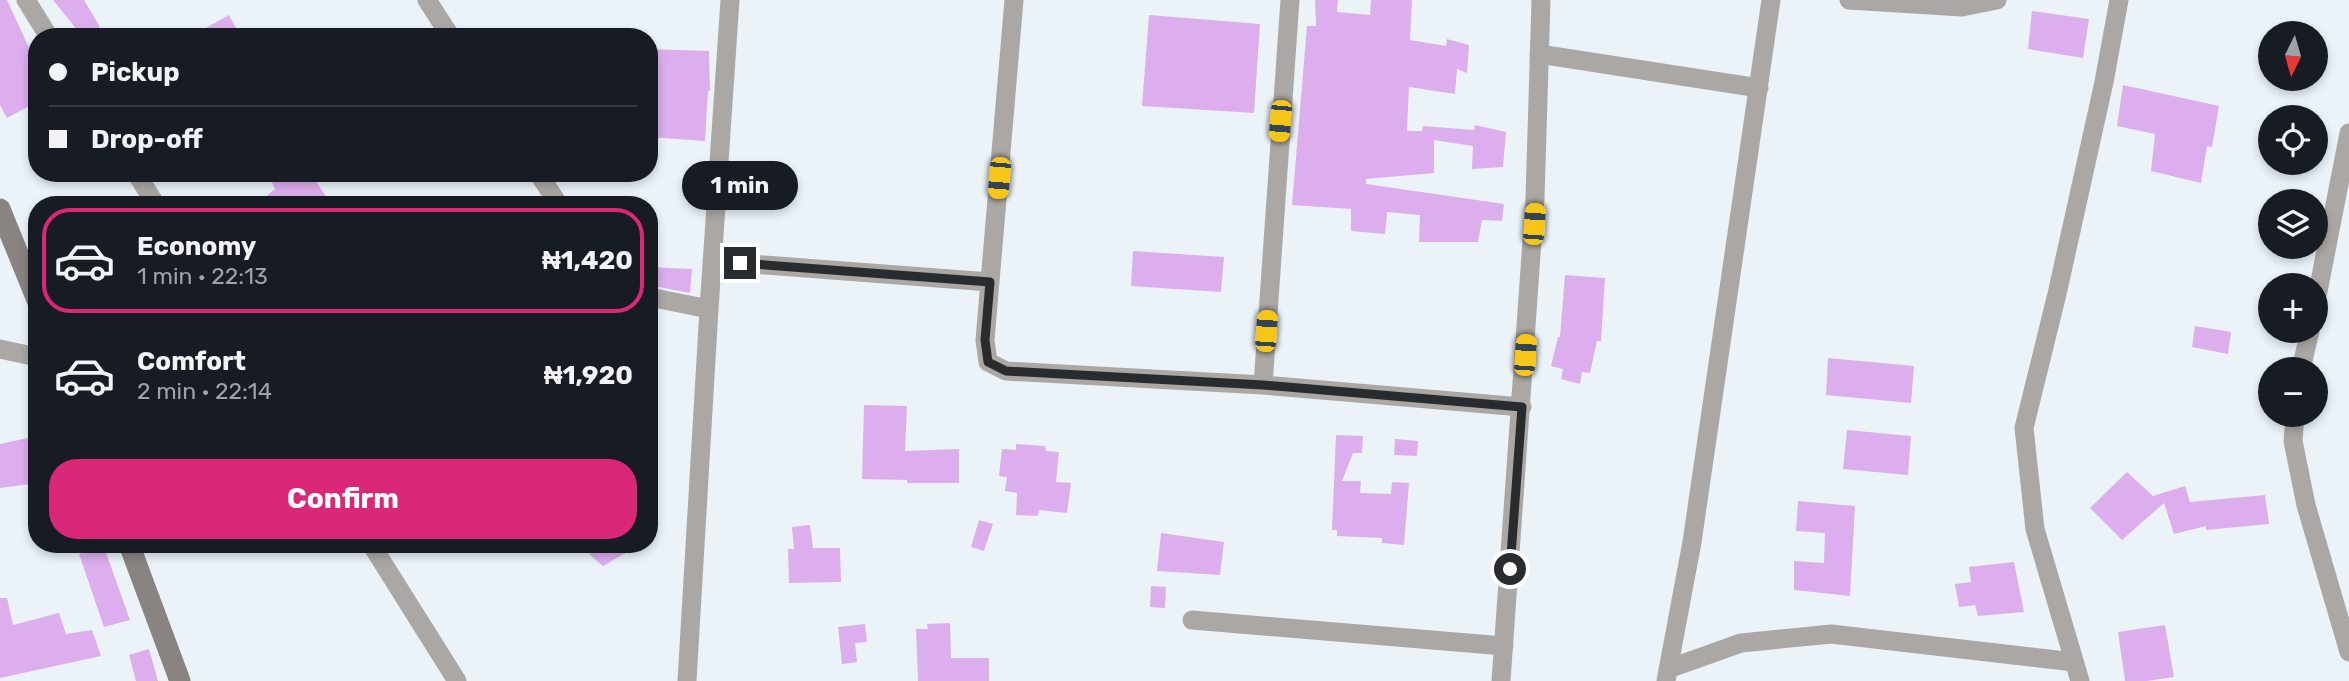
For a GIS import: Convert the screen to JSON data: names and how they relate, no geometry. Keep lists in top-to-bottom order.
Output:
{
  "north": "bottom",
  "page": {
    "map_buttons": ["+", "−"],
    "banner": ["Pickup", "Drop-off"],
    "bubble": "1 min",
    "list": [
      {
        "name": "Economy",
        "note": "1 min · 22:13",
        "value": "₦1,420"
      },
      {
        "name": "Comfort",
        "note": "2 min · 22:14",
        "value": "₦1,920"
      }
    ],
    "buttons": "Confirm"
  }
}
